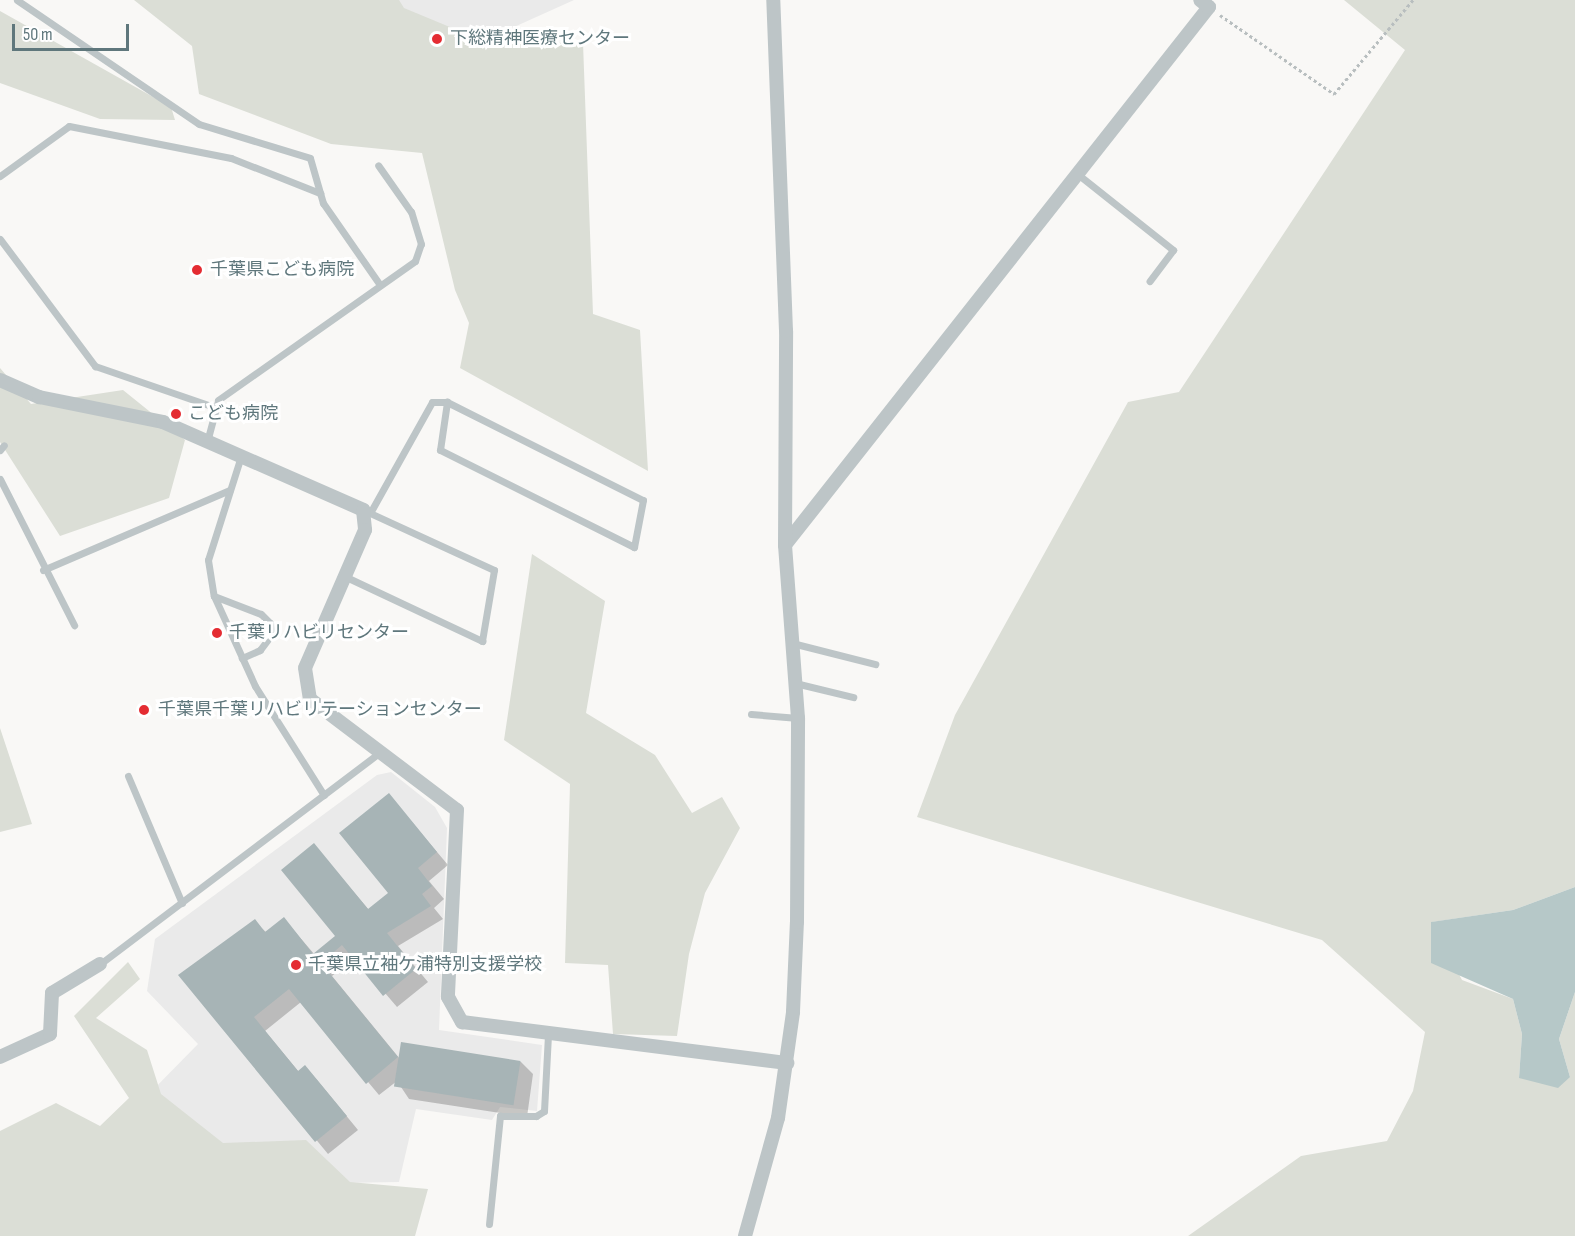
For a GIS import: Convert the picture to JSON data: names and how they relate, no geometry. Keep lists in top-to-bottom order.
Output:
{
  "places": [
    "下総精神医療センター",
    "千葉県こども病院",
    "こども病院",
    "千葉リハビリセンター",
    "千葉県千葉リハビリテーションセンター",
    "千葉県立袖ケ浦特別支援学校"
  ],
  "scale_bar": "50 m"
}
